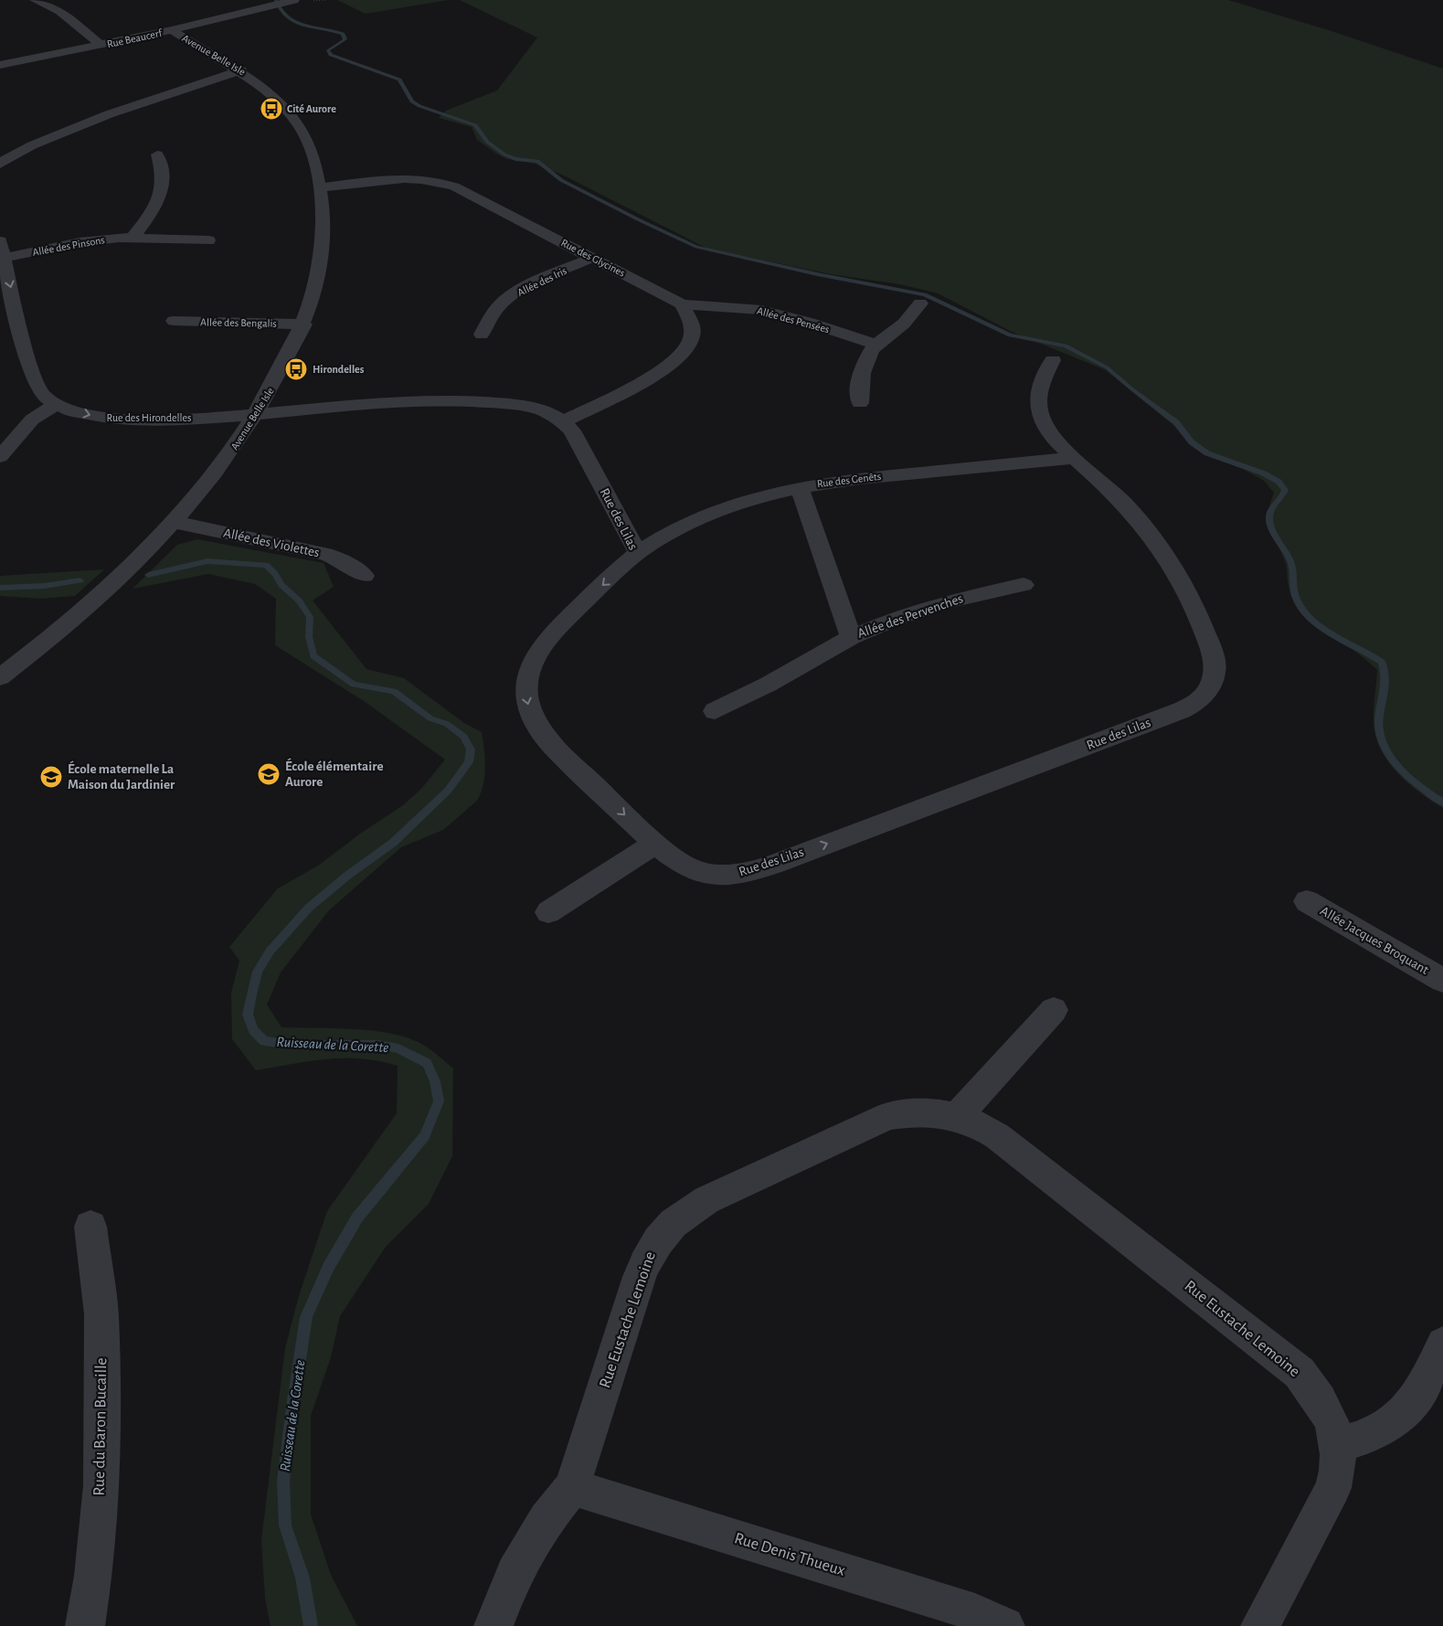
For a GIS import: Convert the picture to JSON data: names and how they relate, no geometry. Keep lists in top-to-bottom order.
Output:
{
  "streets": {
    "street": [
      "Rue Beaucerf",
      "Avenue Belle Isle",
      "Allée des Pinsons",
      "Rue des Glycines",
      "Allée des Iris",
      "Allée des Pensées",
      "Allée des Bengalis",
      "Rue des Hirondelles",
      "Rue des Genêts",
      "Rue des Lilas",
      "Allée des Violettes",
      "Allée des Pervenches",
      "Allée Jacques Broquant",
      "Rue Eustache Lemoine",
      "Rue du Baron Bucaille",
      "Rue Denis Thueux"
    ]
  },
  "crossings": [
    ["Rue Beaucerf", "Avenue Belle Isle"],
    ["Avenue Belle Isle", "Rue des Glycines"],
    ["Avenue Belle Isle", "Allée des Bengalis"],
    ["Avenue Belle Isle", "Rue des Hirondelles"],
    ["Avenue Belle Isle", "Allée des Violettes"],
    ["Rue des Glycines", "Allée des Iris"],
    ["Rue des Glycines", "Allée des Pensées"],
    ["Rue des Genêts", "Rue des Lilas"],
    ["Rue des Genêts", "Allée des Pervenches"],
    ["Rue Eustache Lemoine", "Rue Denis Thueux"]
  ],
  "one_way": ["Rue des Hirondelles"],
  "water": ["Ruisseau de la Corette"],
  "places": {
    "bus stop": ["Cité Aurore", "Hirondelles"],
    "school or university": ["École élémentaire Aurore", "École maternelle La Maison du Jardinier"]
  }
}
